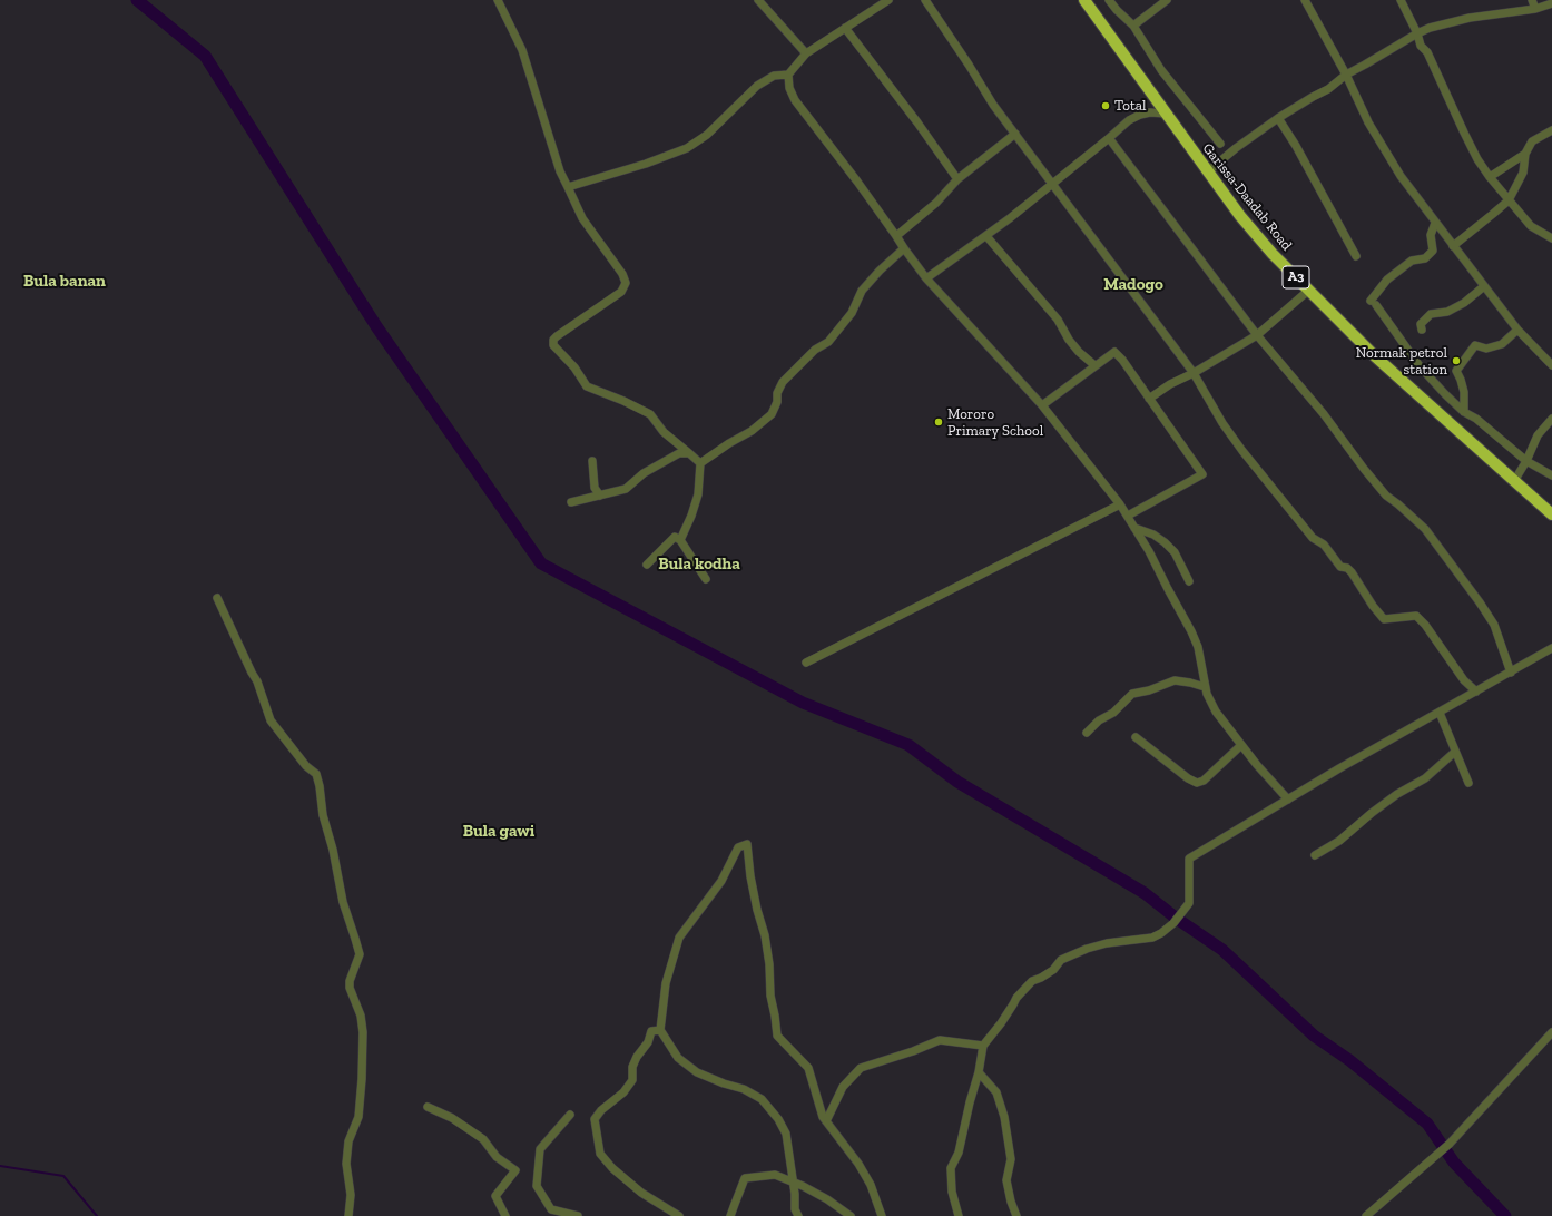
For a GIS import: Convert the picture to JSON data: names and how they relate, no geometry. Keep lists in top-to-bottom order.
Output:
{
  "streets": {
    "highway": ["Garissa-Daadab Road", "A3"]
  },
  "districts": [
    "Bula banan",
    "Madogo",
    "Bula kodha",
    "Bula gawi"
  ],
  "places": ["Total", "Normak petrol station", "Mororo Primary School"]
}
